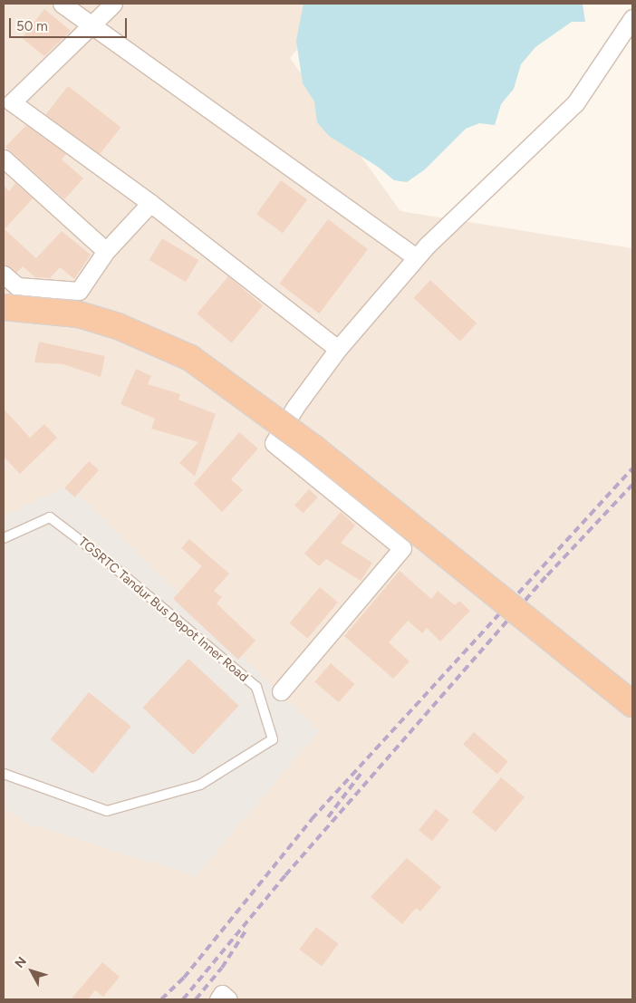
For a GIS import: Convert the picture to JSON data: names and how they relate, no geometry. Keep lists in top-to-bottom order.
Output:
{
  "streets": {
    "lane": ["TGSRTC Tandur Bus Depot Inner Road"]
  },
  "scale_bar": "50 m",
  "north": "top left"
}
